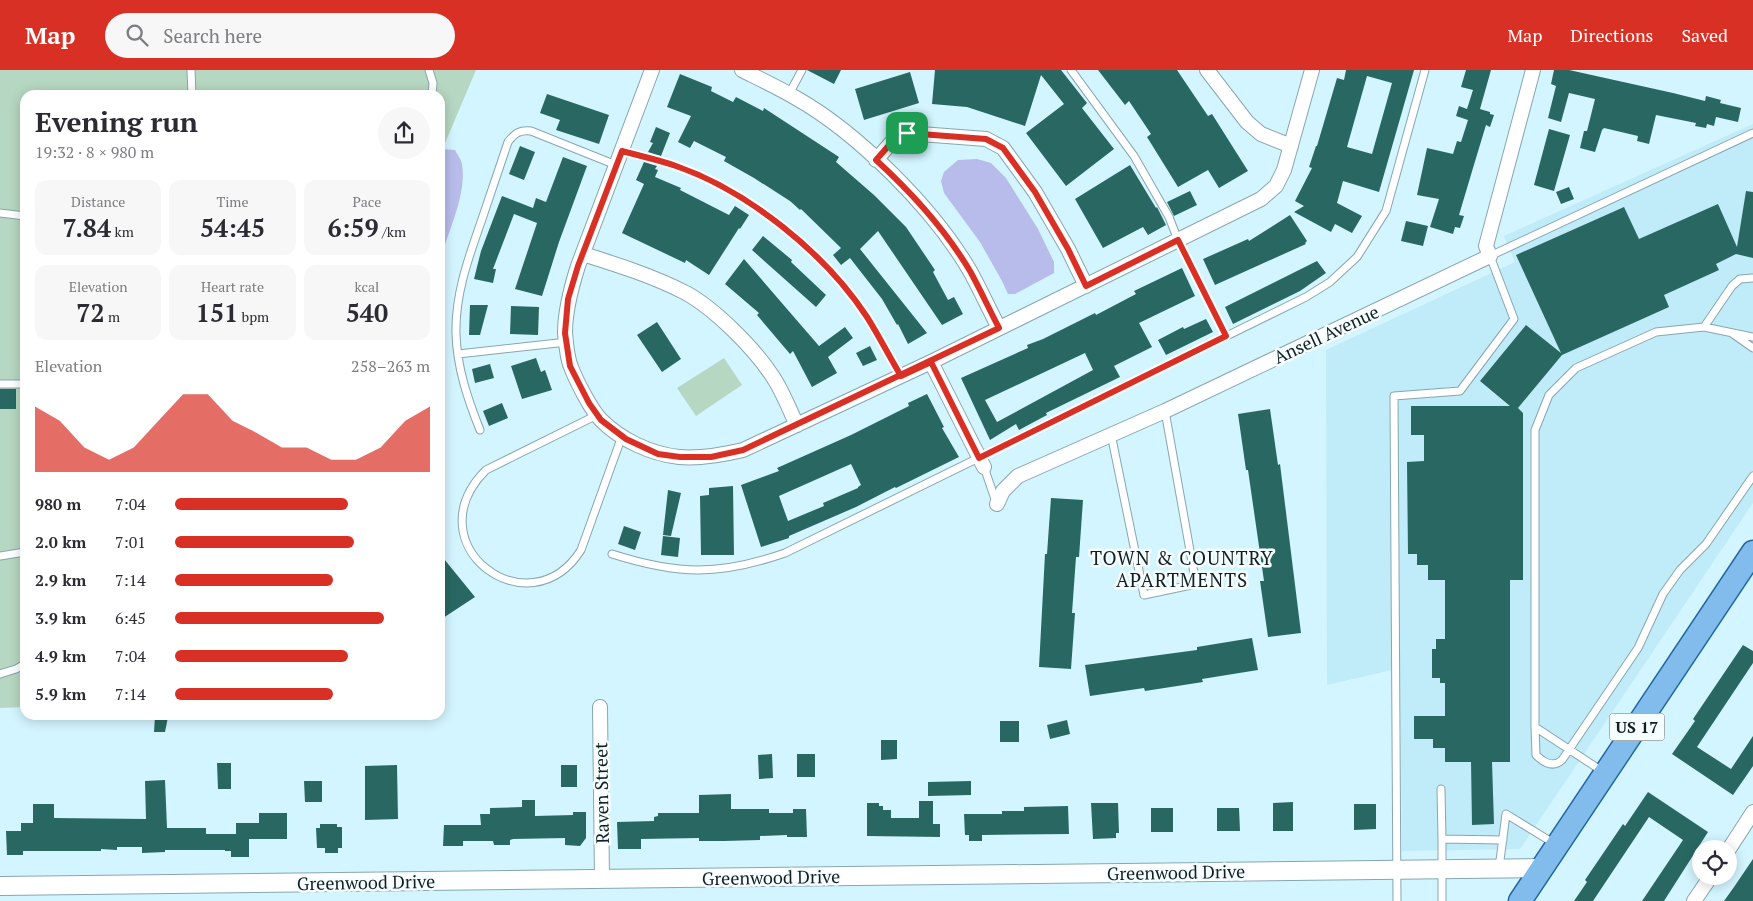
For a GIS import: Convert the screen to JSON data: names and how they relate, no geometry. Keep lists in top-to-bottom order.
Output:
{
  "streets": {
    "main road": ["US 17"],
    "street": ["Ansell Avenue", "Raven Street", "Greenwood Drive"]
  },
  "crossings": [
    ["US 17", "Greenwood Drive"],
    ["Raven Street", "Greenwood Drive"]
  ],
  "districts": ["TOWN & COUNTRY APARTMENTS"],
  "page": {
    "header": "Map",
    "search": "Search here",
    "nav": ["Map", "Directions", "Saved"],
    "heading": ["Evening run", "19:32 · 8 × 980 m"],
    "stats": [
      ["Distance", "7.84 km"],
      ["Time", "54:45"],
      ["Pace", "6:59 /km"],
      ["Elevation", "72 m"],
      ["Heart rate", "151 bpm"],
      ["kcal", "540"]
    ],
    "chart": ["Elevation", "258–263 m"],
    "list": [
      {
        "name": "980 m",
        "note": "7:04"
      },
      {
        "name": "2.0 km",
        "note": "7:01"
      },
      {
        "name": "2.9 km",
        "note": "7:14"
      },
      {
        "name": "3.9 km",
        "note": "6:45"
      },
      {
        "name": "4.9 km",
        "note": "7:04"
      },
      {
        "name": "5.9 km",
        "note": "7:14"
      }
    ]
  }
}
